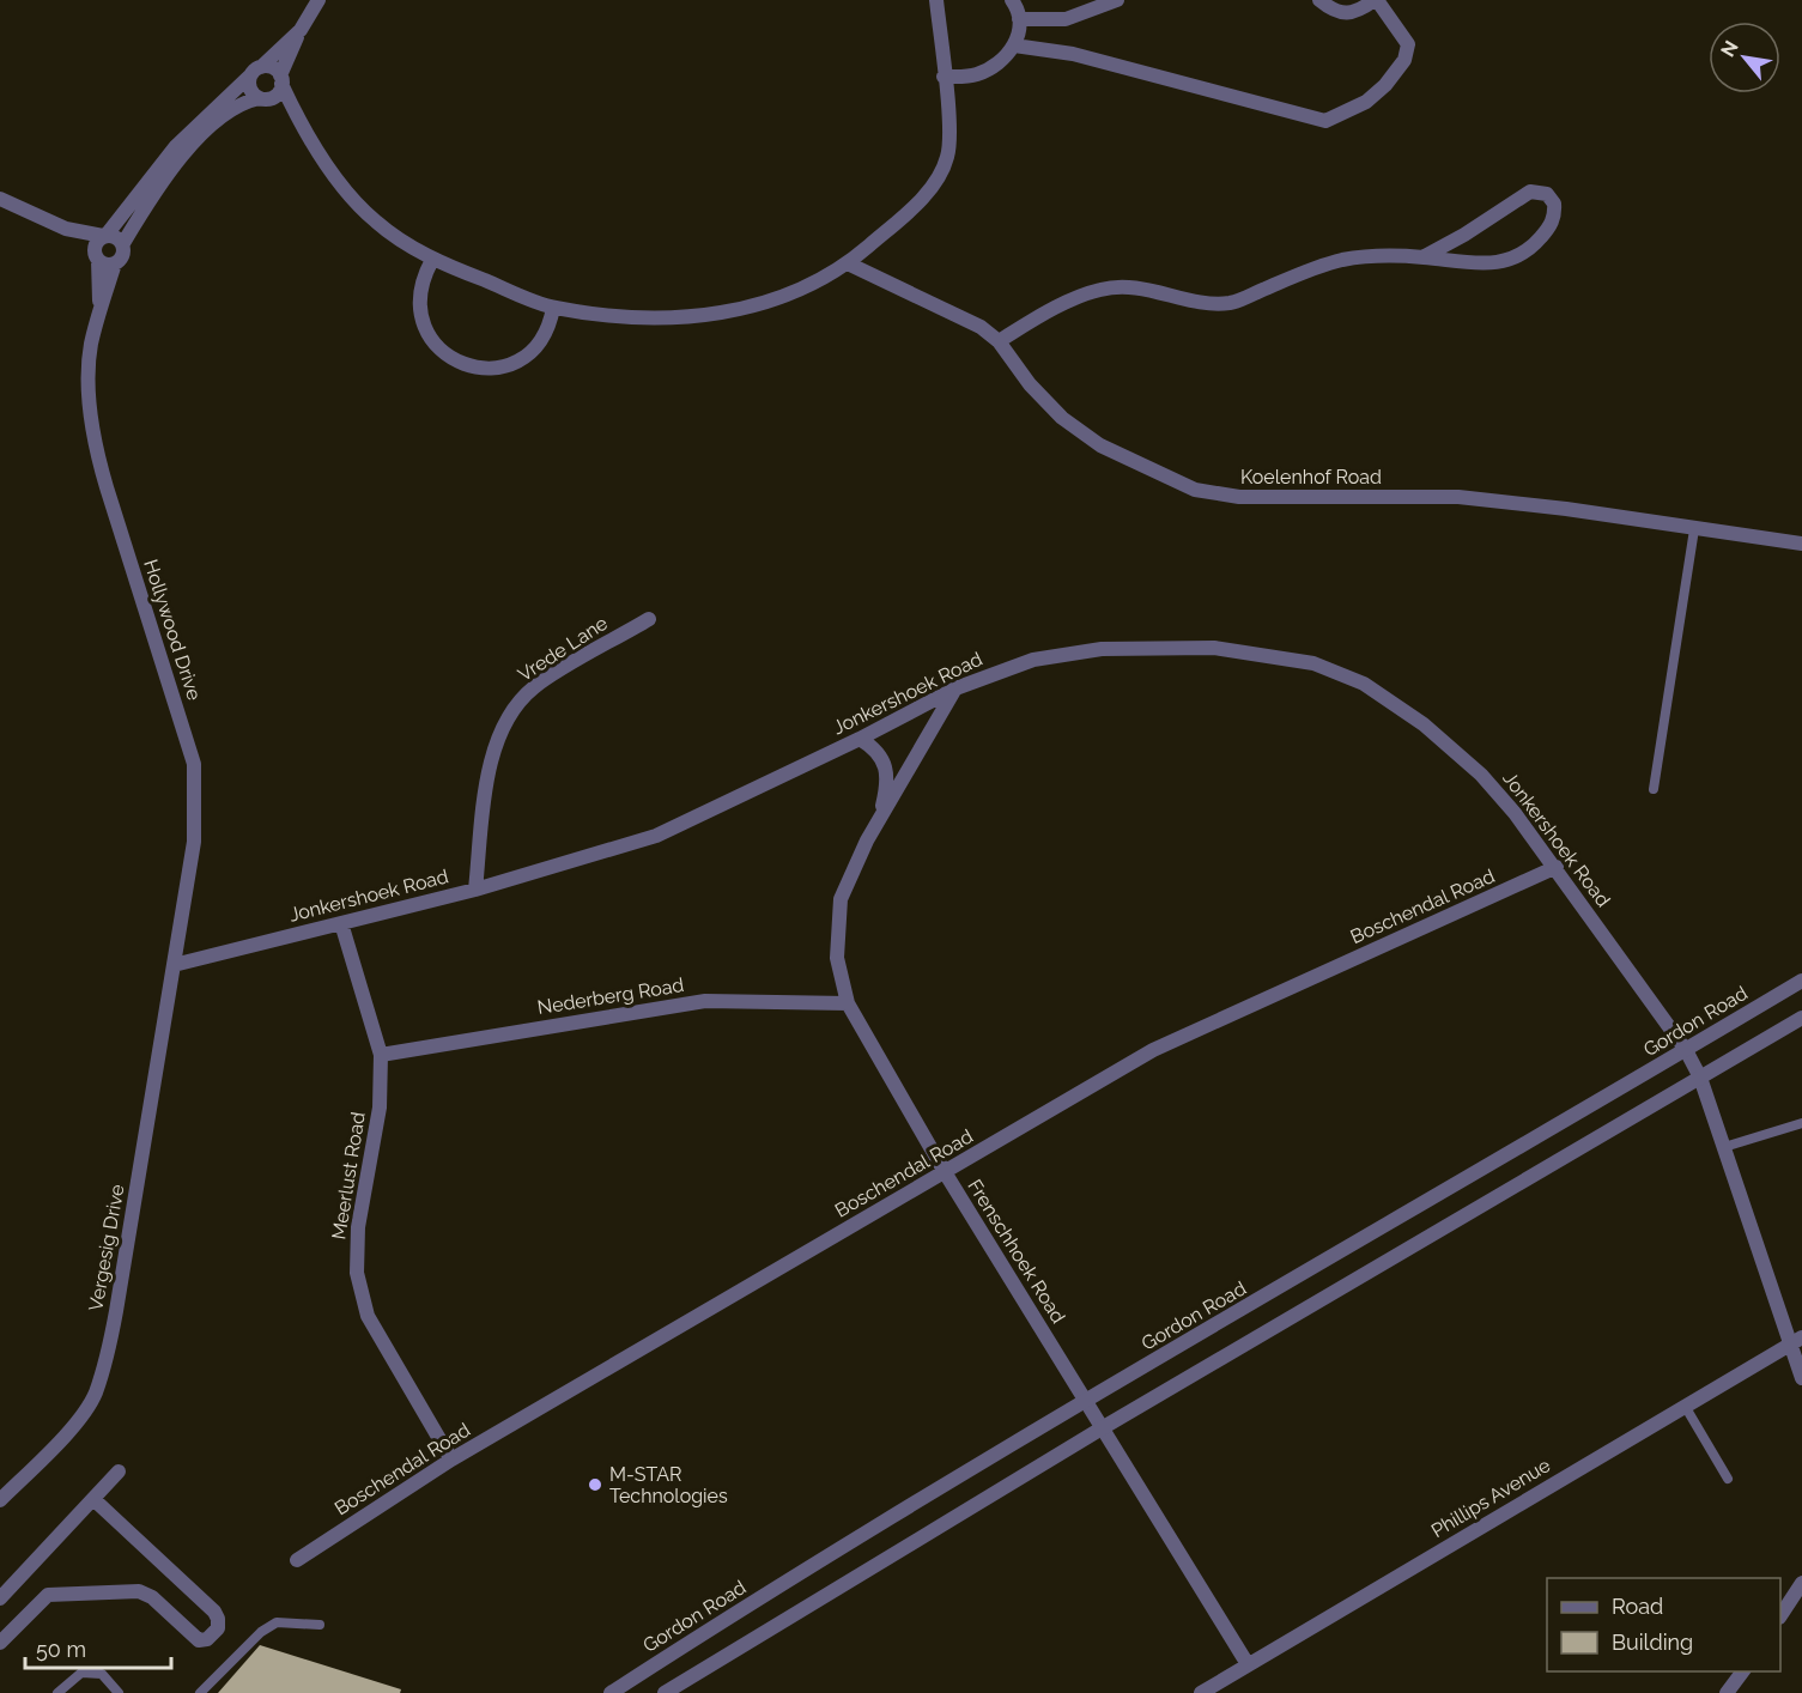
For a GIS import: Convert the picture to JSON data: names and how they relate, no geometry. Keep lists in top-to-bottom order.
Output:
{
  "streets": {
    "street": [
      "Koelenhof Road",
      "Hollywood Drive",
      "Vrede Lane",
      "Jonkershoek Road",
      "Boschendal Road",
      "Nederberg Road",
      "Gordon Road",
      "Meerlust Road",
      "Vergesig Drive",
      "Frenschhoek Road",
      "Phillips Avenue"
    ]
  },
  "crossings": [
    ["Hollywood Drive", "Jonkershoek Road"],
    ["Hollywood Drive", "Vergesig Drive"],
    ["Vrede Lane", "Jonkershoek Road"],
    ["Jonkershoek Road", "Boschendal Road"],
    ["Jonkershoek Road", "Gordon Road"],
    ["Jonkershoek Road", "Meerlust Road"],
    ["Jonkershoek Road", "Vergesig Drive"],
    ["Jonkershoek Road", "Frenschhoek Road"],
    ["Jonkershoek Road", "Phillips Avenue"],
    ["Boschendal Road", "Meerlust Road"],
    ["Boschendal Road", "Frenschhoek Road"],
    ["Nederberg Road", "Meerlust Road"],
    ["Nederberg Road", "Frenschhoek Road"],
    ["Gordon Road", "Frenschhoek Road"],
    ["Frenschhoek Road", "Phillips Avenue"]
  ],
  "places": ["M-STAR Technologies"],
  "legend": ["Road", "Building"],
  "scale_bar": "50 m",
  "north": "top left"
}
